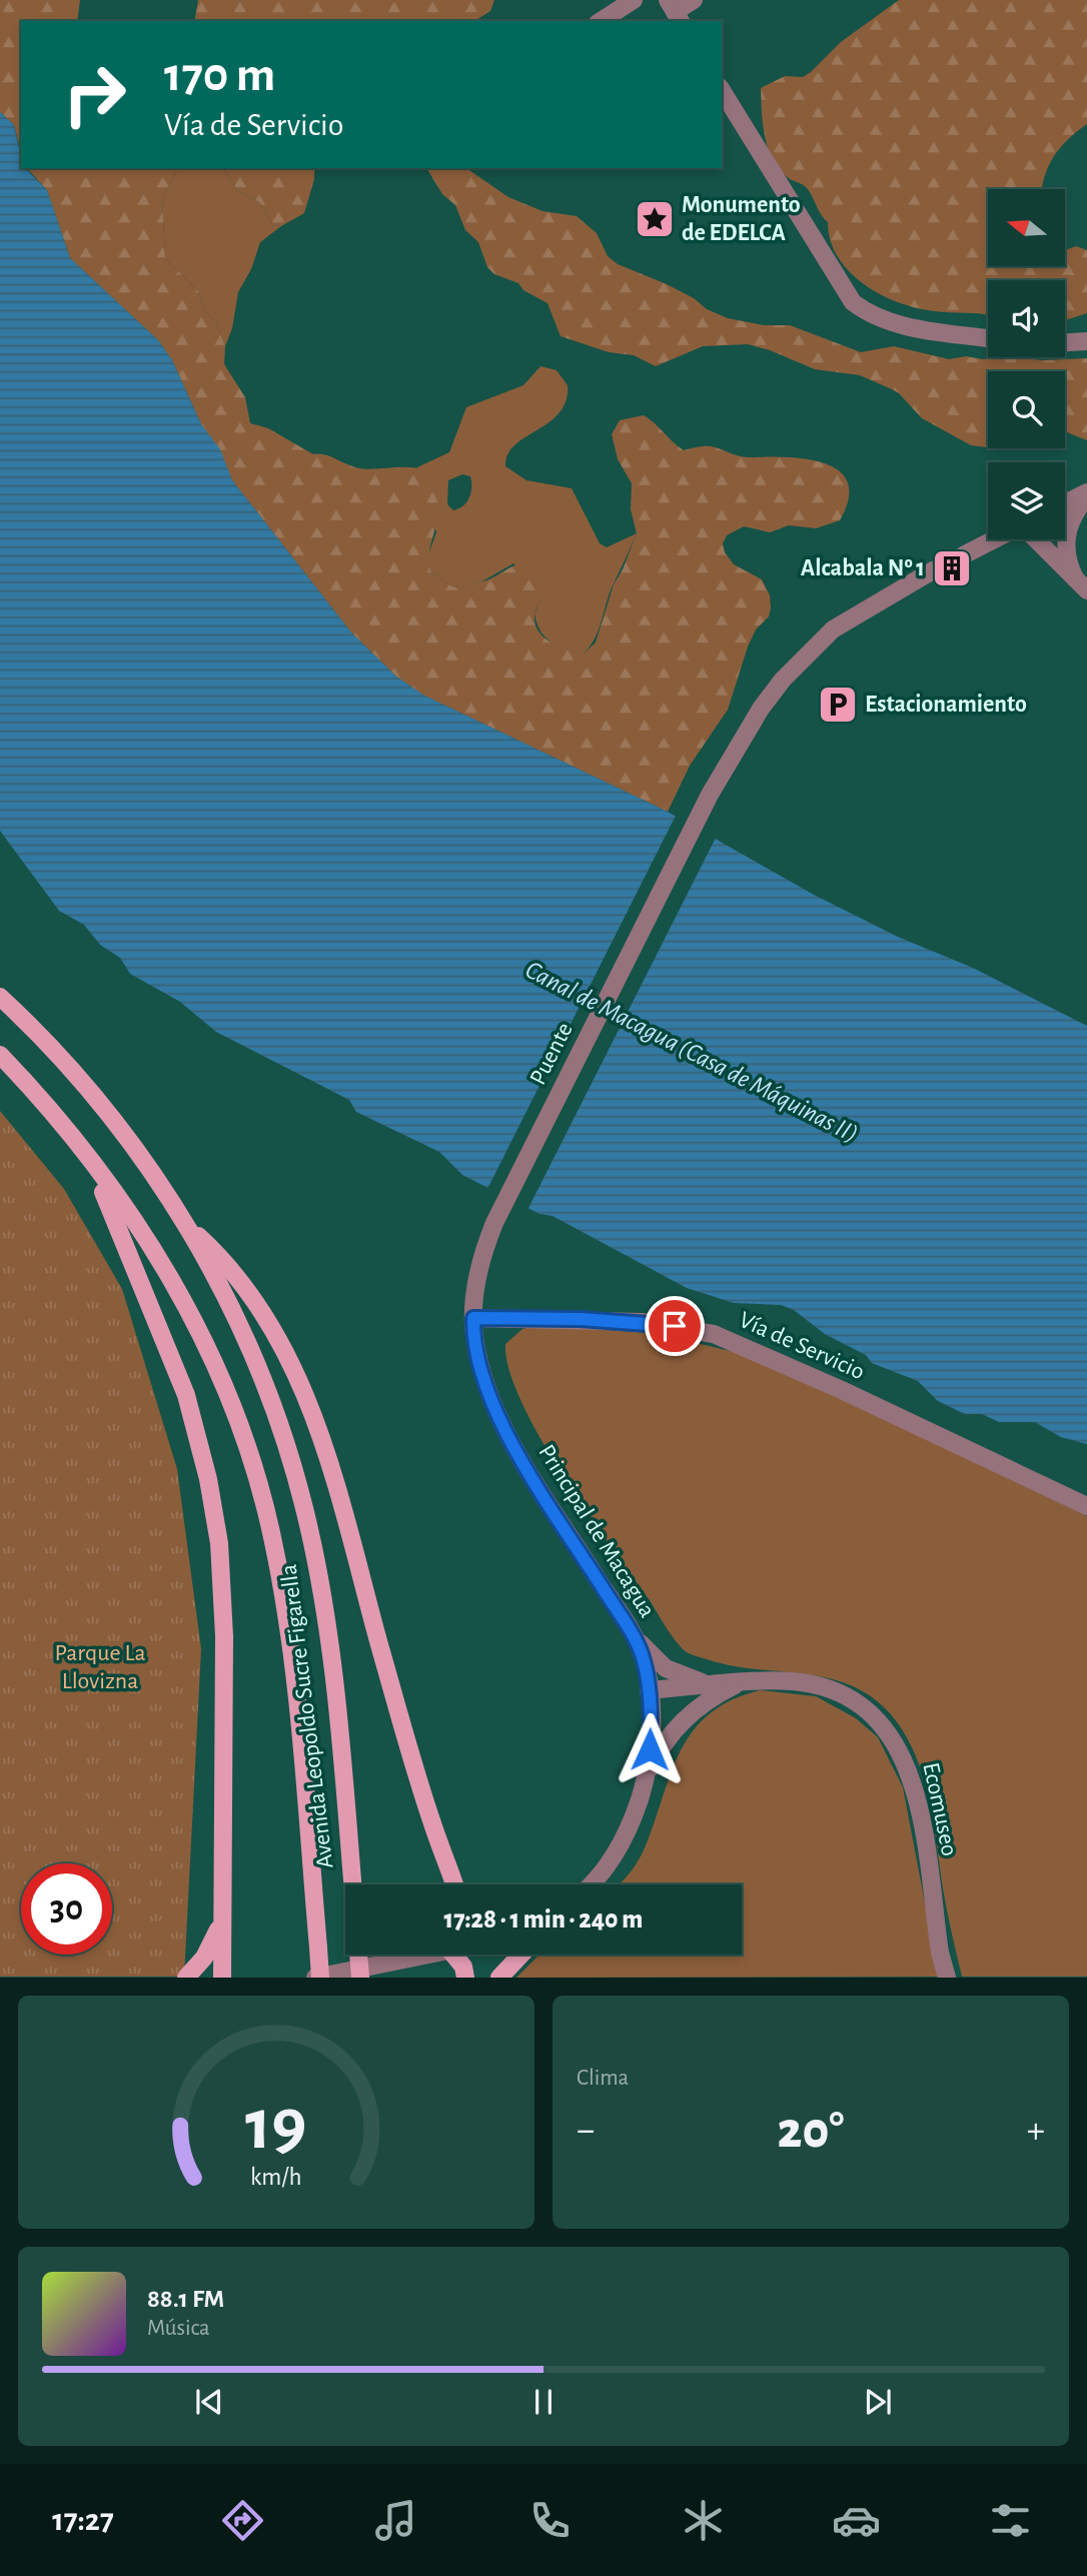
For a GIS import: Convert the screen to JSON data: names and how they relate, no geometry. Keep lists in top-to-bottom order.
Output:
{
  "streets": {
    "main road": ["Avenida Leopoldo Sucre Figarella"],
    "street": [
      "Puente",
      "Vía de Servicio",
      "Principal de Macagua",
      "Ecomuseo"
    ]
  },
  "crossings": [
    ["Puente", "Principal de Macagua"],
    ["Vía de Servicio", "Principal de Macagua"],
    ["Principal de Macagua", "Ecomuseo"]
  ],
  "water": ["Canal de Macagua (Casa de Máquinas II)"],
  "parks": ["Parque La Llovizna"],
  "places": {
    "place": ["Monumento de EDELCA"],
    "building": ["Alcabala Nº 1"],
    "parking": ["Estacionamiento"]
  },
  "north": "left",
  "page": {
    "turn": ["170 m", "Vía de Servicio"],
    "limit": "30",
    "trip": "17:28 · 1 min · 240 m",
    "tile": "Clima",
    "heat": ["−", "20°", "+"],
    "song": ["88.1 FM", "Música"],
    "tabs": "17:27",
    "gauge": ["19", "km/h"]
  }
}
